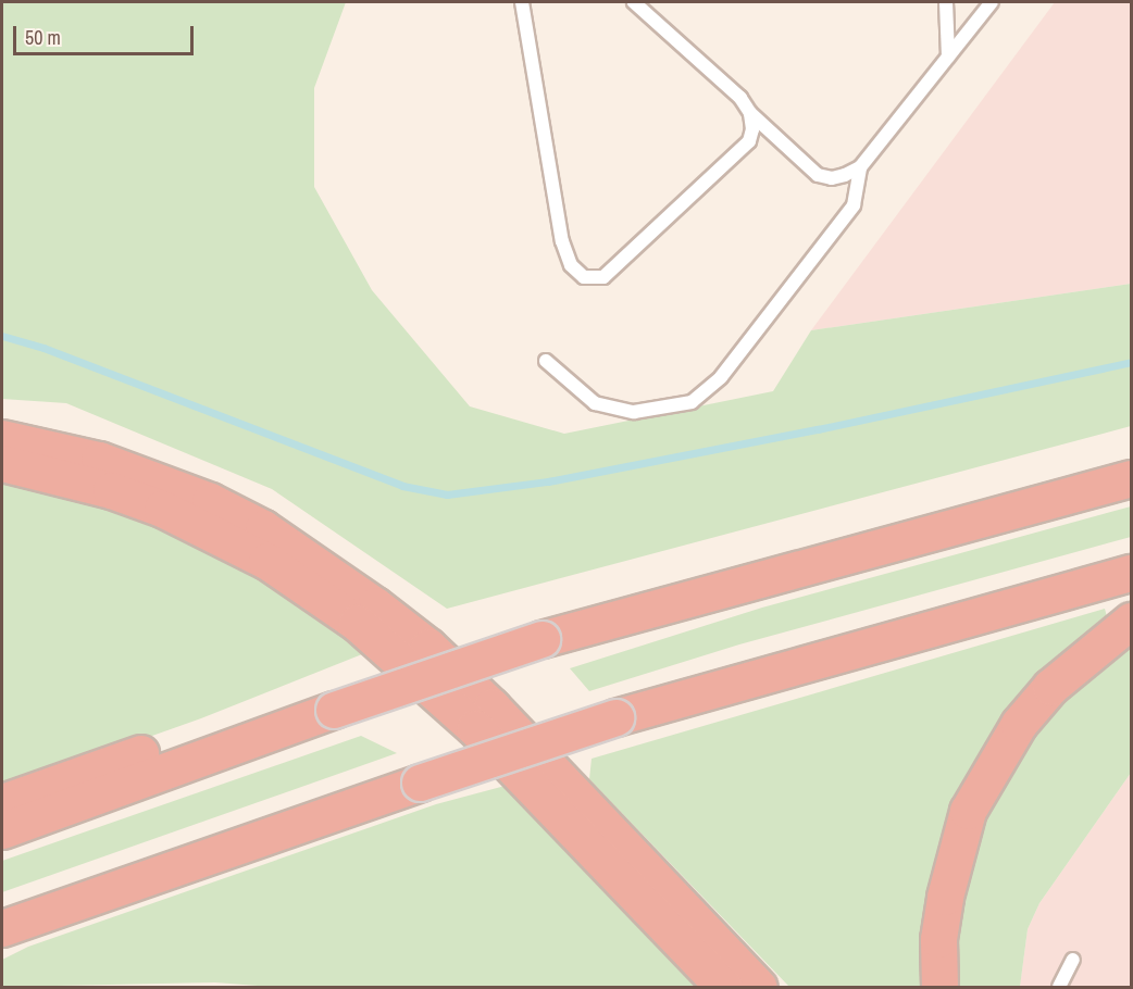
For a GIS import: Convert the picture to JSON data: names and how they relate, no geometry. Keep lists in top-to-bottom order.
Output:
{
  "scale_bar": "50 m"
}
